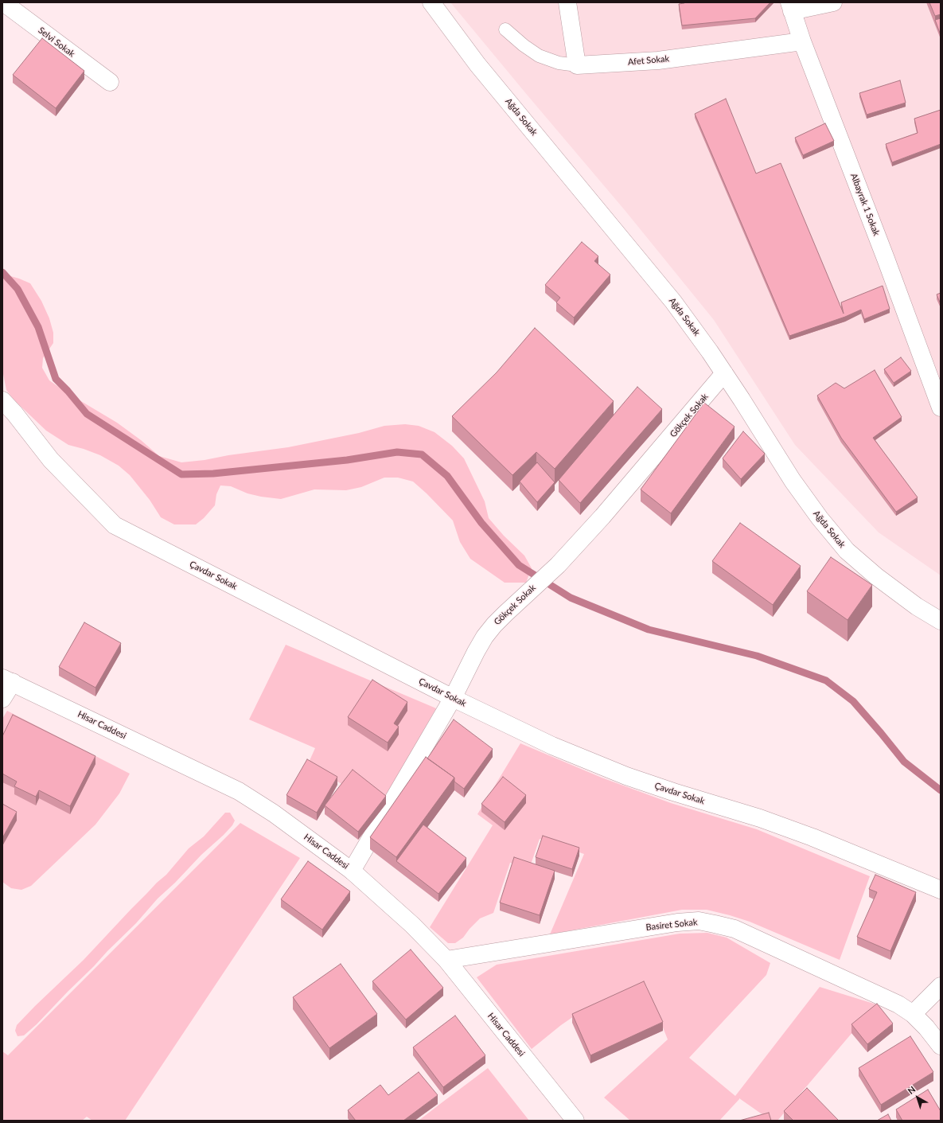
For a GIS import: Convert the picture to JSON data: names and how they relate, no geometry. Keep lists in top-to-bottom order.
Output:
{
  "streets": {
    "street": [
      "Selvi Sokak",
      "Afet Sokak",
      "Ağda Sokak",
      "Albayrak 1 Sokak",
      "Gökçek Sokak",
      "Çavdar Sokak",
      "Hisar Caddesi",
      "Basiret Sokak"
    ]
  },
  "crossings": [
    ["Afet Sokak", "Albayrak 1 Sokak"],
    ["Ağda Sokak", "Gökçek Sokak"],
    ["Gökçek Sokak", "Çavdar Sokak"],
    ["Gökçek Sokak", "Hisar Caddesi"],
    ["Hisar Caddesi", "Basiret Sokak"]
  ],
  "north": "top left"
}
